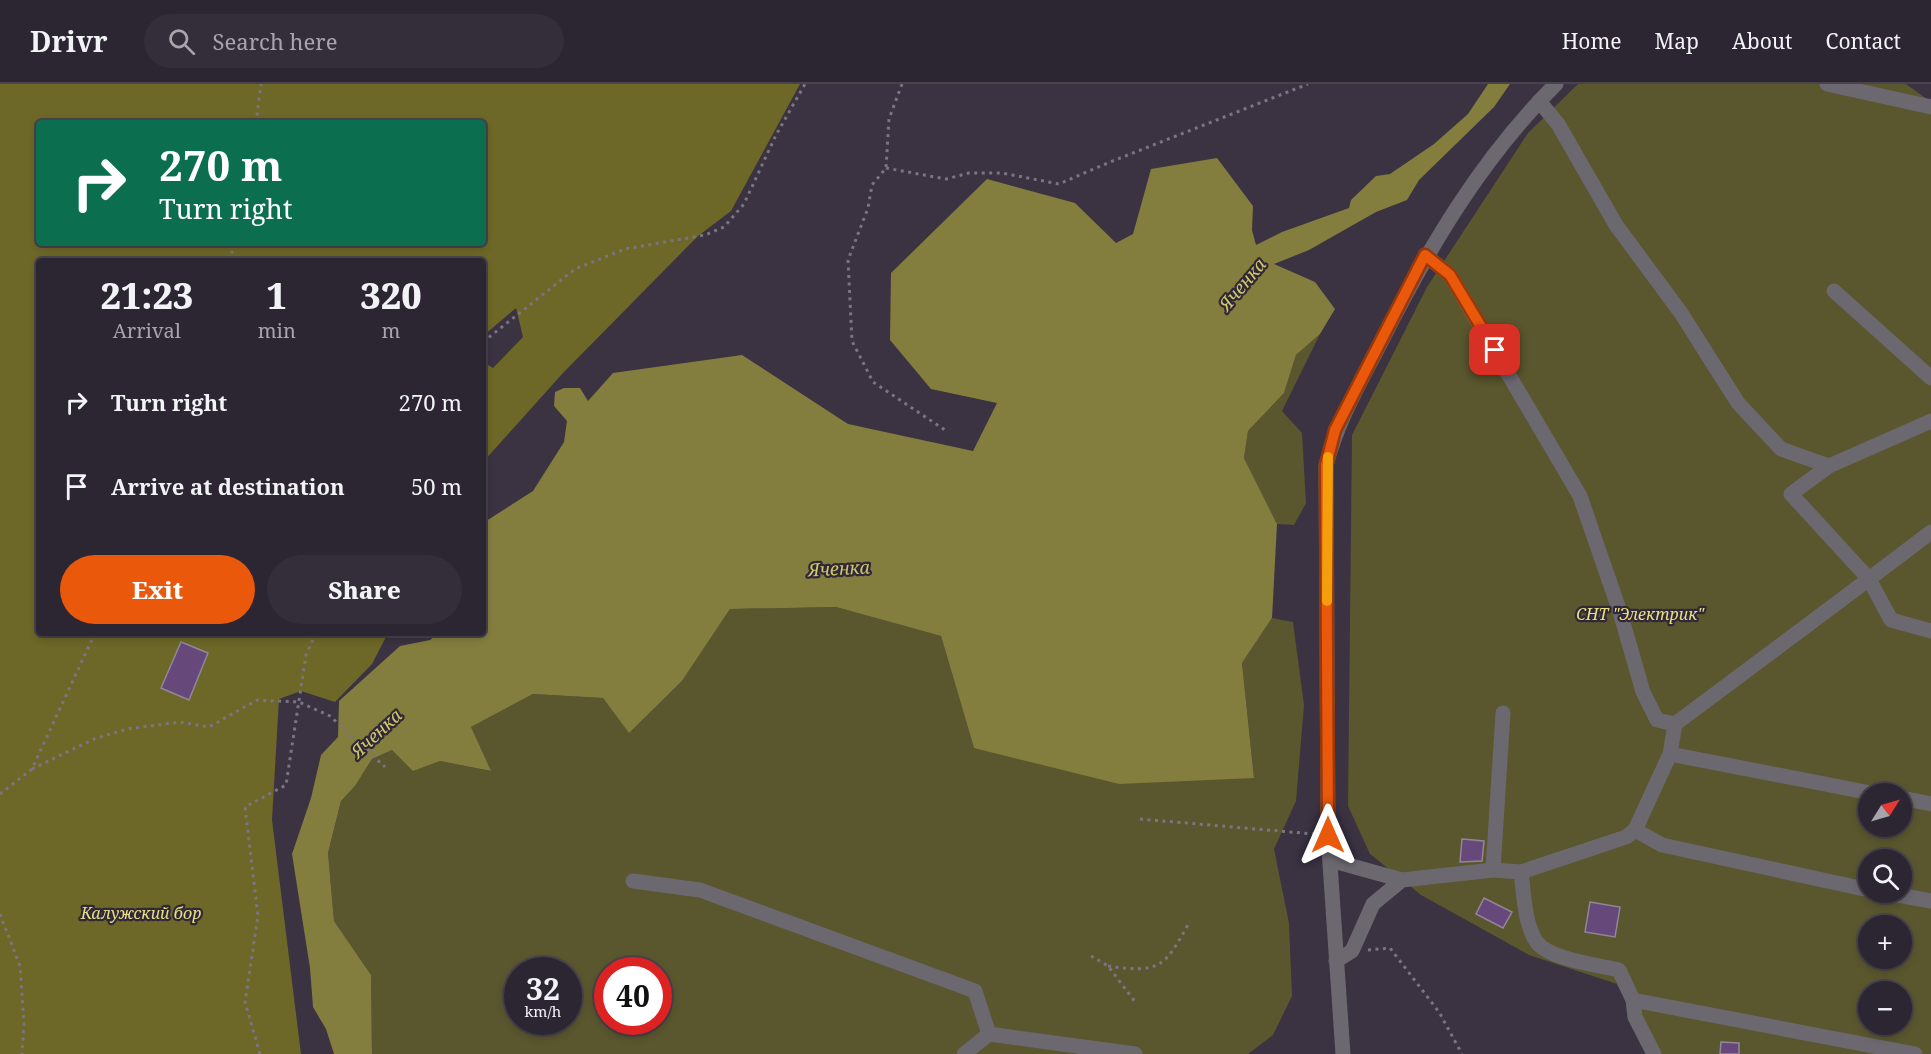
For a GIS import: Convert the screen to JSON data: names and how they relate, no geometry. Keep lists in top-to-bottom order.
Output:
{
  "water": ["Яченка"],
  "parks": ["СНТ \"Электрик\"", "Калужский бор"],
  "north": "top right",
  "page": {
    "header": "Drivr",
    "search": "Search here",
    "nav": [
      "Home",
      "Map",
      "About",
      "Contact"
    ],
    "turn": ["270 m", "Turn right"],
    "eta": [
      "21:23",
      "Arrival",
      "1",
      "min",
      "320",
      "m"
    ],
    "list": [
      {
        "name": "Turn right",
        "value": "270 m"
      },
      {
        "name": "Arrive at destination",
        "value": "50 m"
      }
    ],
    "buttons": ["Exit", "Share"],
    "map_buttons": ["+", "−"],
    "speed": "32 km/h",
    "limit": "40"
  }
}
